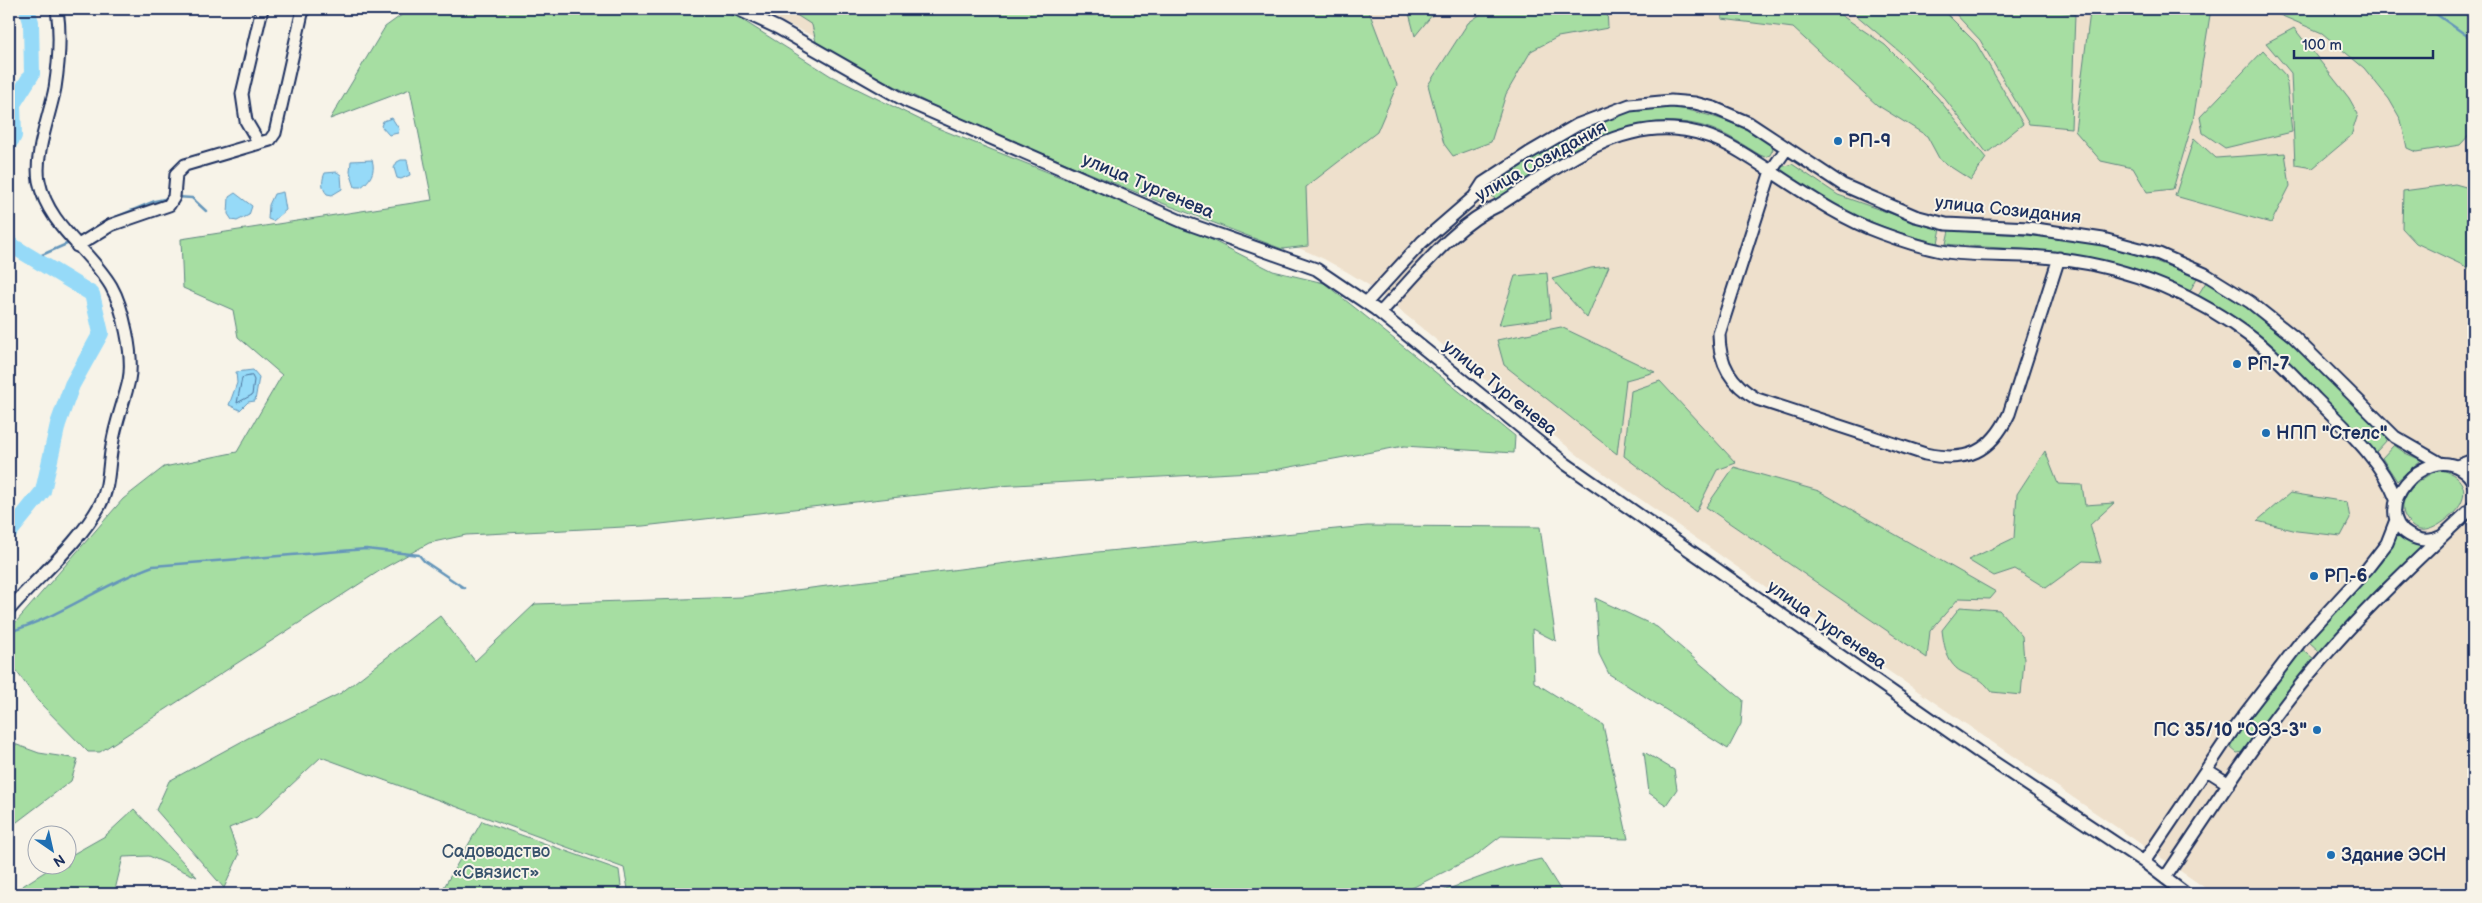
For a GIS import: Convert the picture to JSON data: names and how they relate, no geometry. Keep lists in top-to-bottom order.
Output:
{
  "streets": {
    "street": ["улица Созидания", "улица Тургенева"]
  },
  "crossings": [
    ["улица Созидания", "улица Тургенева"]
  ],
  "parks": ["Садоводство «Связист»"],
  "places": [
    "РП-9",
    "РП-7",
    "НПП \"Стелс\"",
    "РП-6",
    "ПС 35/10 \"ОЭЗ-3\"",
    "Здание ЭСН"
  ],
  "scale_bar": "100 m",
  "north": "bottom right"
}
